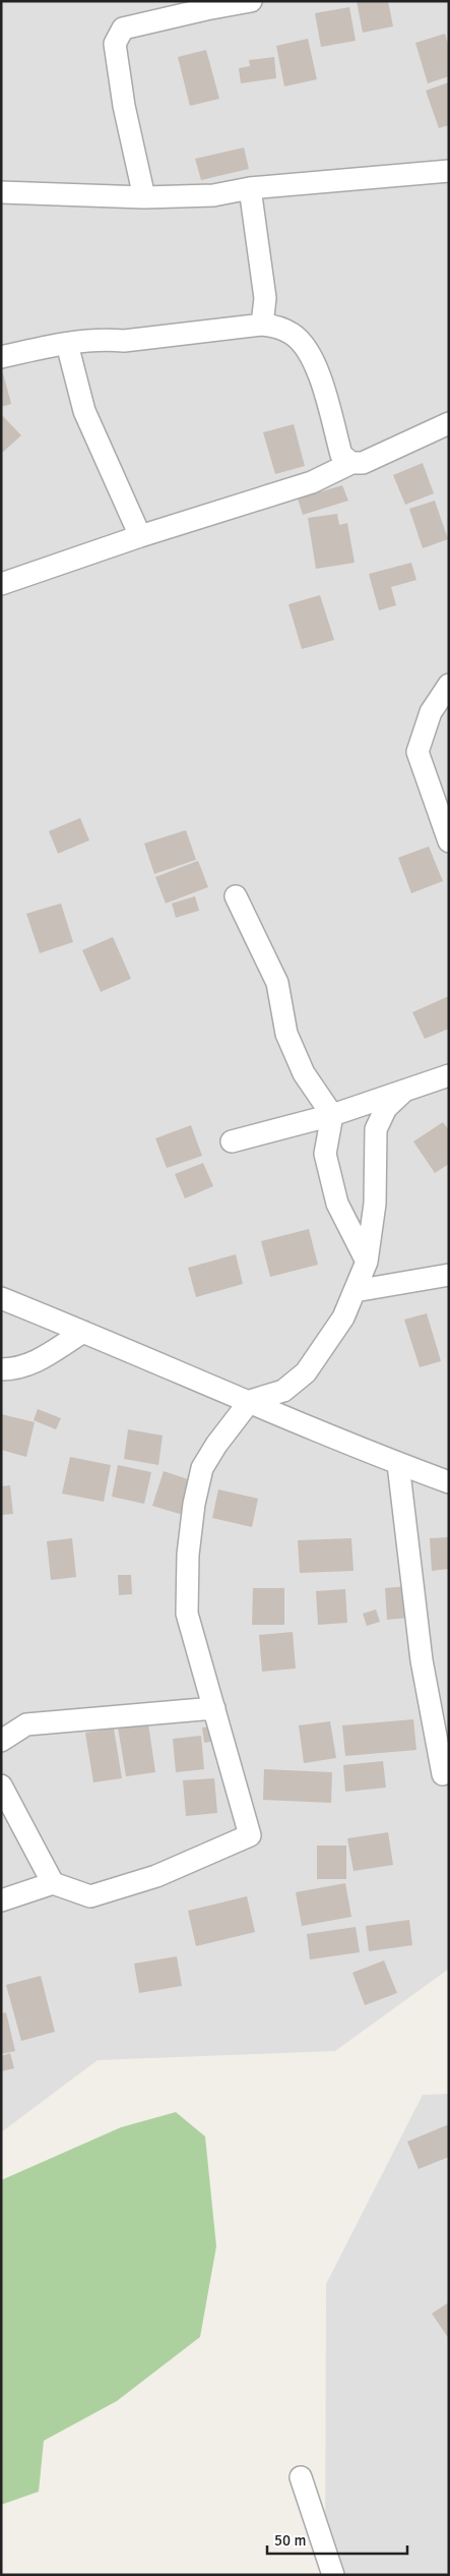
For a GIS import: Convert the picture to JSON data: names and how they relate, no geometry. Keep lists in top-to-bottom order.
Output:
{
  "scale_bar": "50 m"
}
